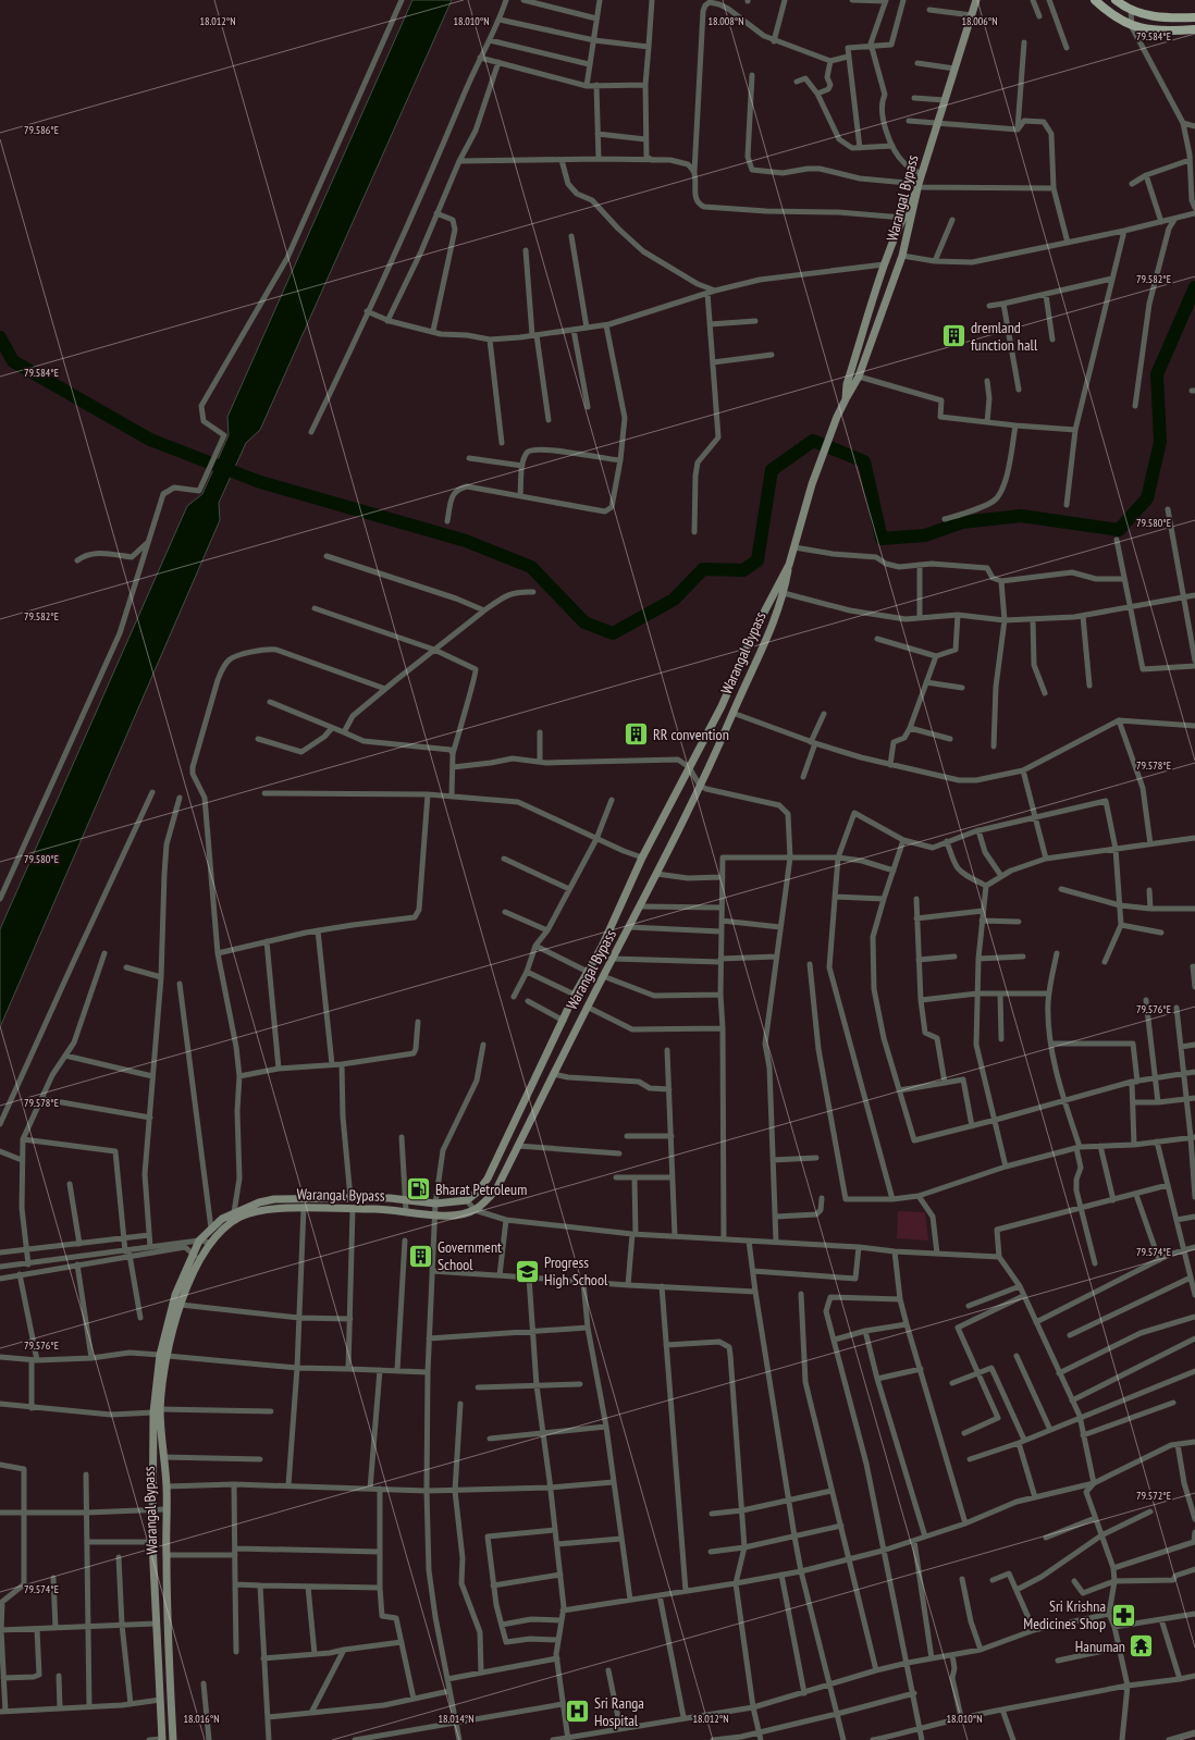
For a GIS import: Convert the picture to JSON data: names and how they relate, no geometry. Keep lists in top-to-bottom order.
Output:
{
  "streets": {
    "main road": ["Warangal Bypass"]
  },
  "places": {
    "building": ["dremland function hall", "RR convention", "Government School"],
    "fuel station": ["Bharat Petroleum"],
    "school or university": ["Progress High School"],
    "pharmacy": ["Sri Krishna Medicines Shop"],
    "temple": ["Hanuman"],
    "hospital": ["Sri Ranga Hospital"]
  },
  "coordinates": [
    "18.012°N",
    "18.010°N",
    "18.008°N",
    "18.006°N",
    "79.584°E",
    "79.586°E",
    "79.582°E",
    "79.580°E",
    "79.578°E",
    "79.576°E",
    "79.574°E",
    "79.572°E",
    "18.016°N",
    "18.014°N"
  ]
}
